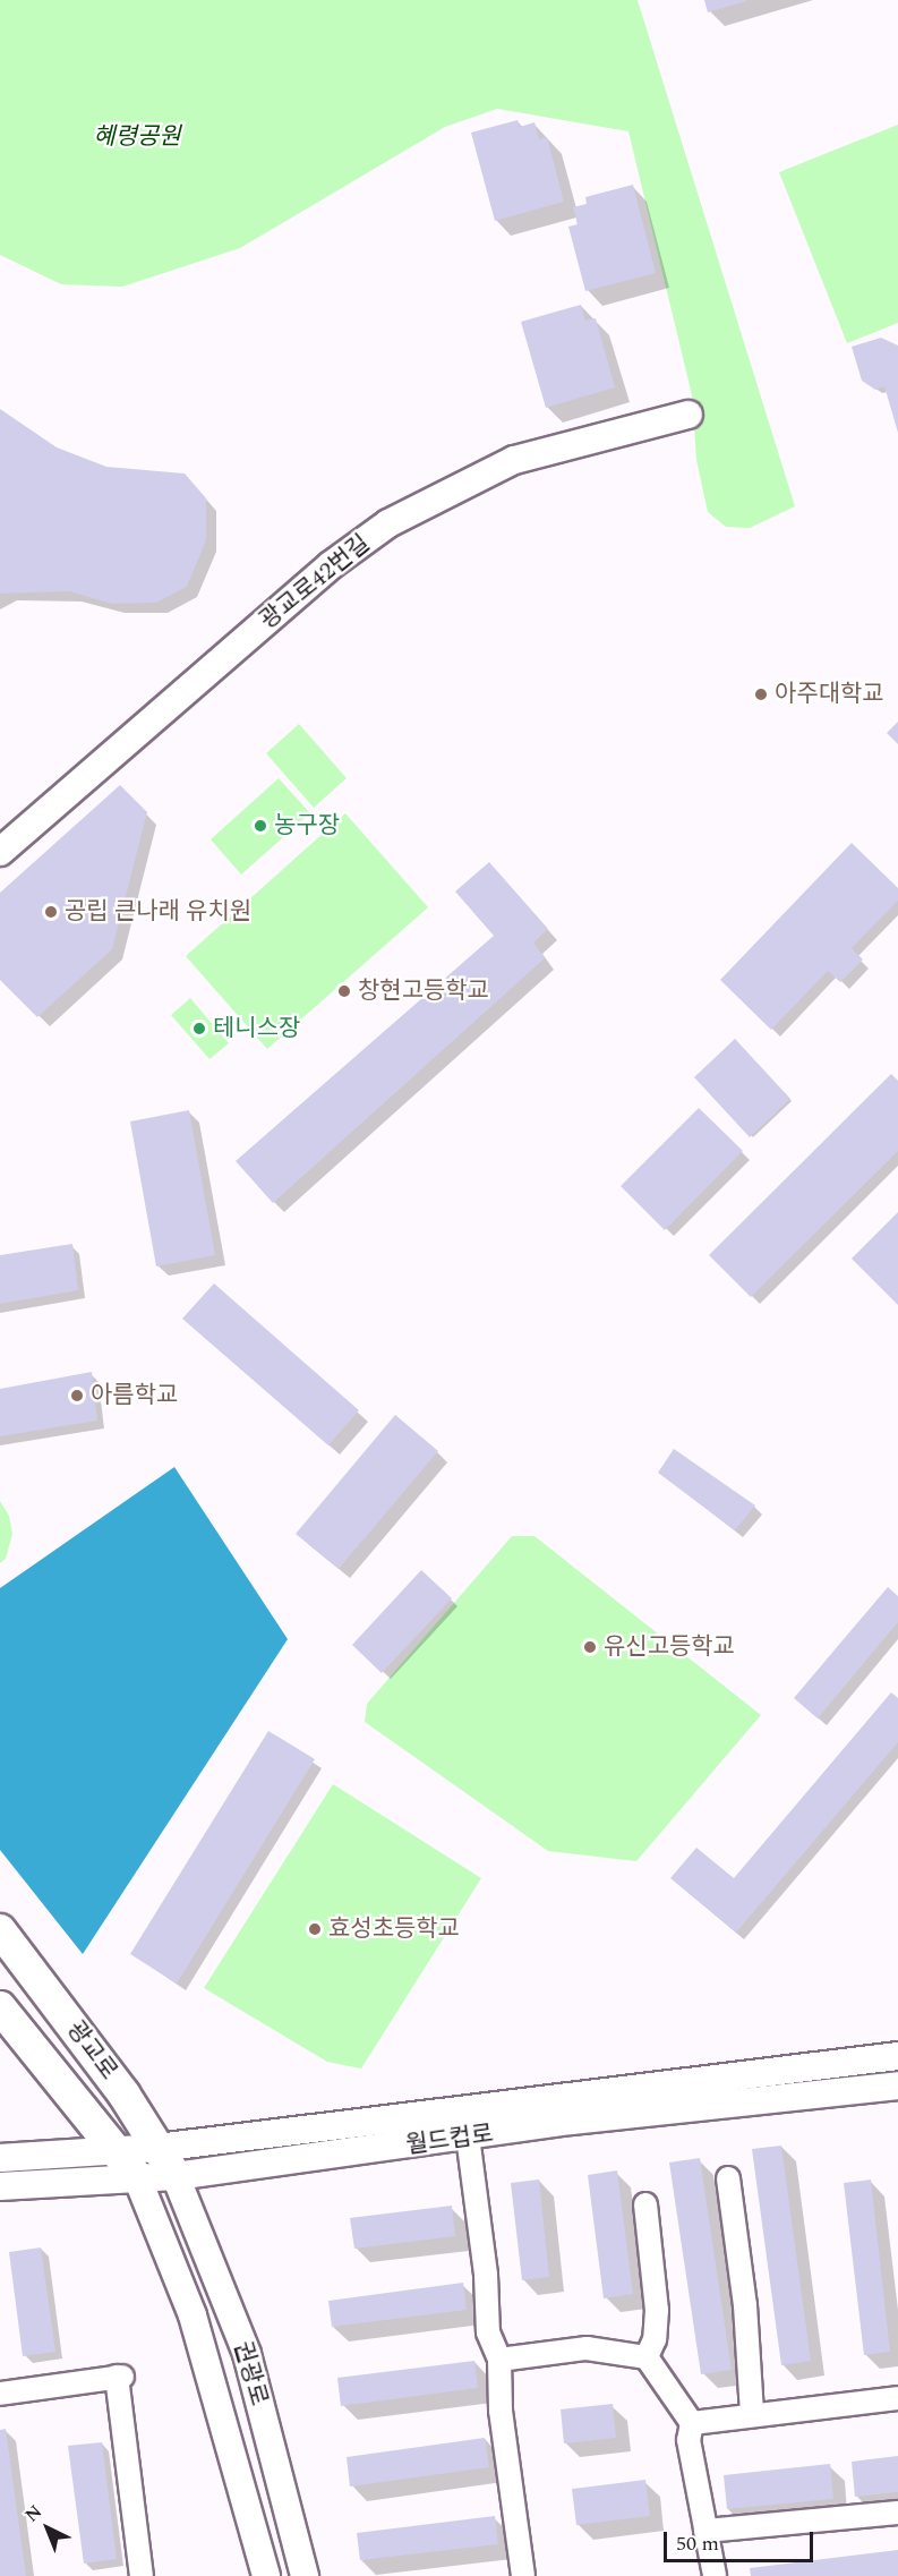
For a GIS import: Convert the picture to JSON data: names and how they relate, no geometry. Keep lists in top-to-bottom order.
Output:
{
  "streets": {
    "main road": ["광교로"],
    "street": ["광교로42번길", "월드컵로", "권광로"]
  },
  "crossings": [
    ["광교로", "월드컵로"],
    ["광교로", "권광로"],
    ["월드컵로", "권광로"]
  ],
  "parks": ["혜령공원"],
  "places": [
    "아주대학교",
    "농구장",
    "공립 큰나래 유치원",
    "창현고등학교",
    "테니스장",
    "아름학교",
    "유신고등학교",
    "효성초등학교"
  ],
  "scale_bar": "50 m",
  "north": "top left"
}
